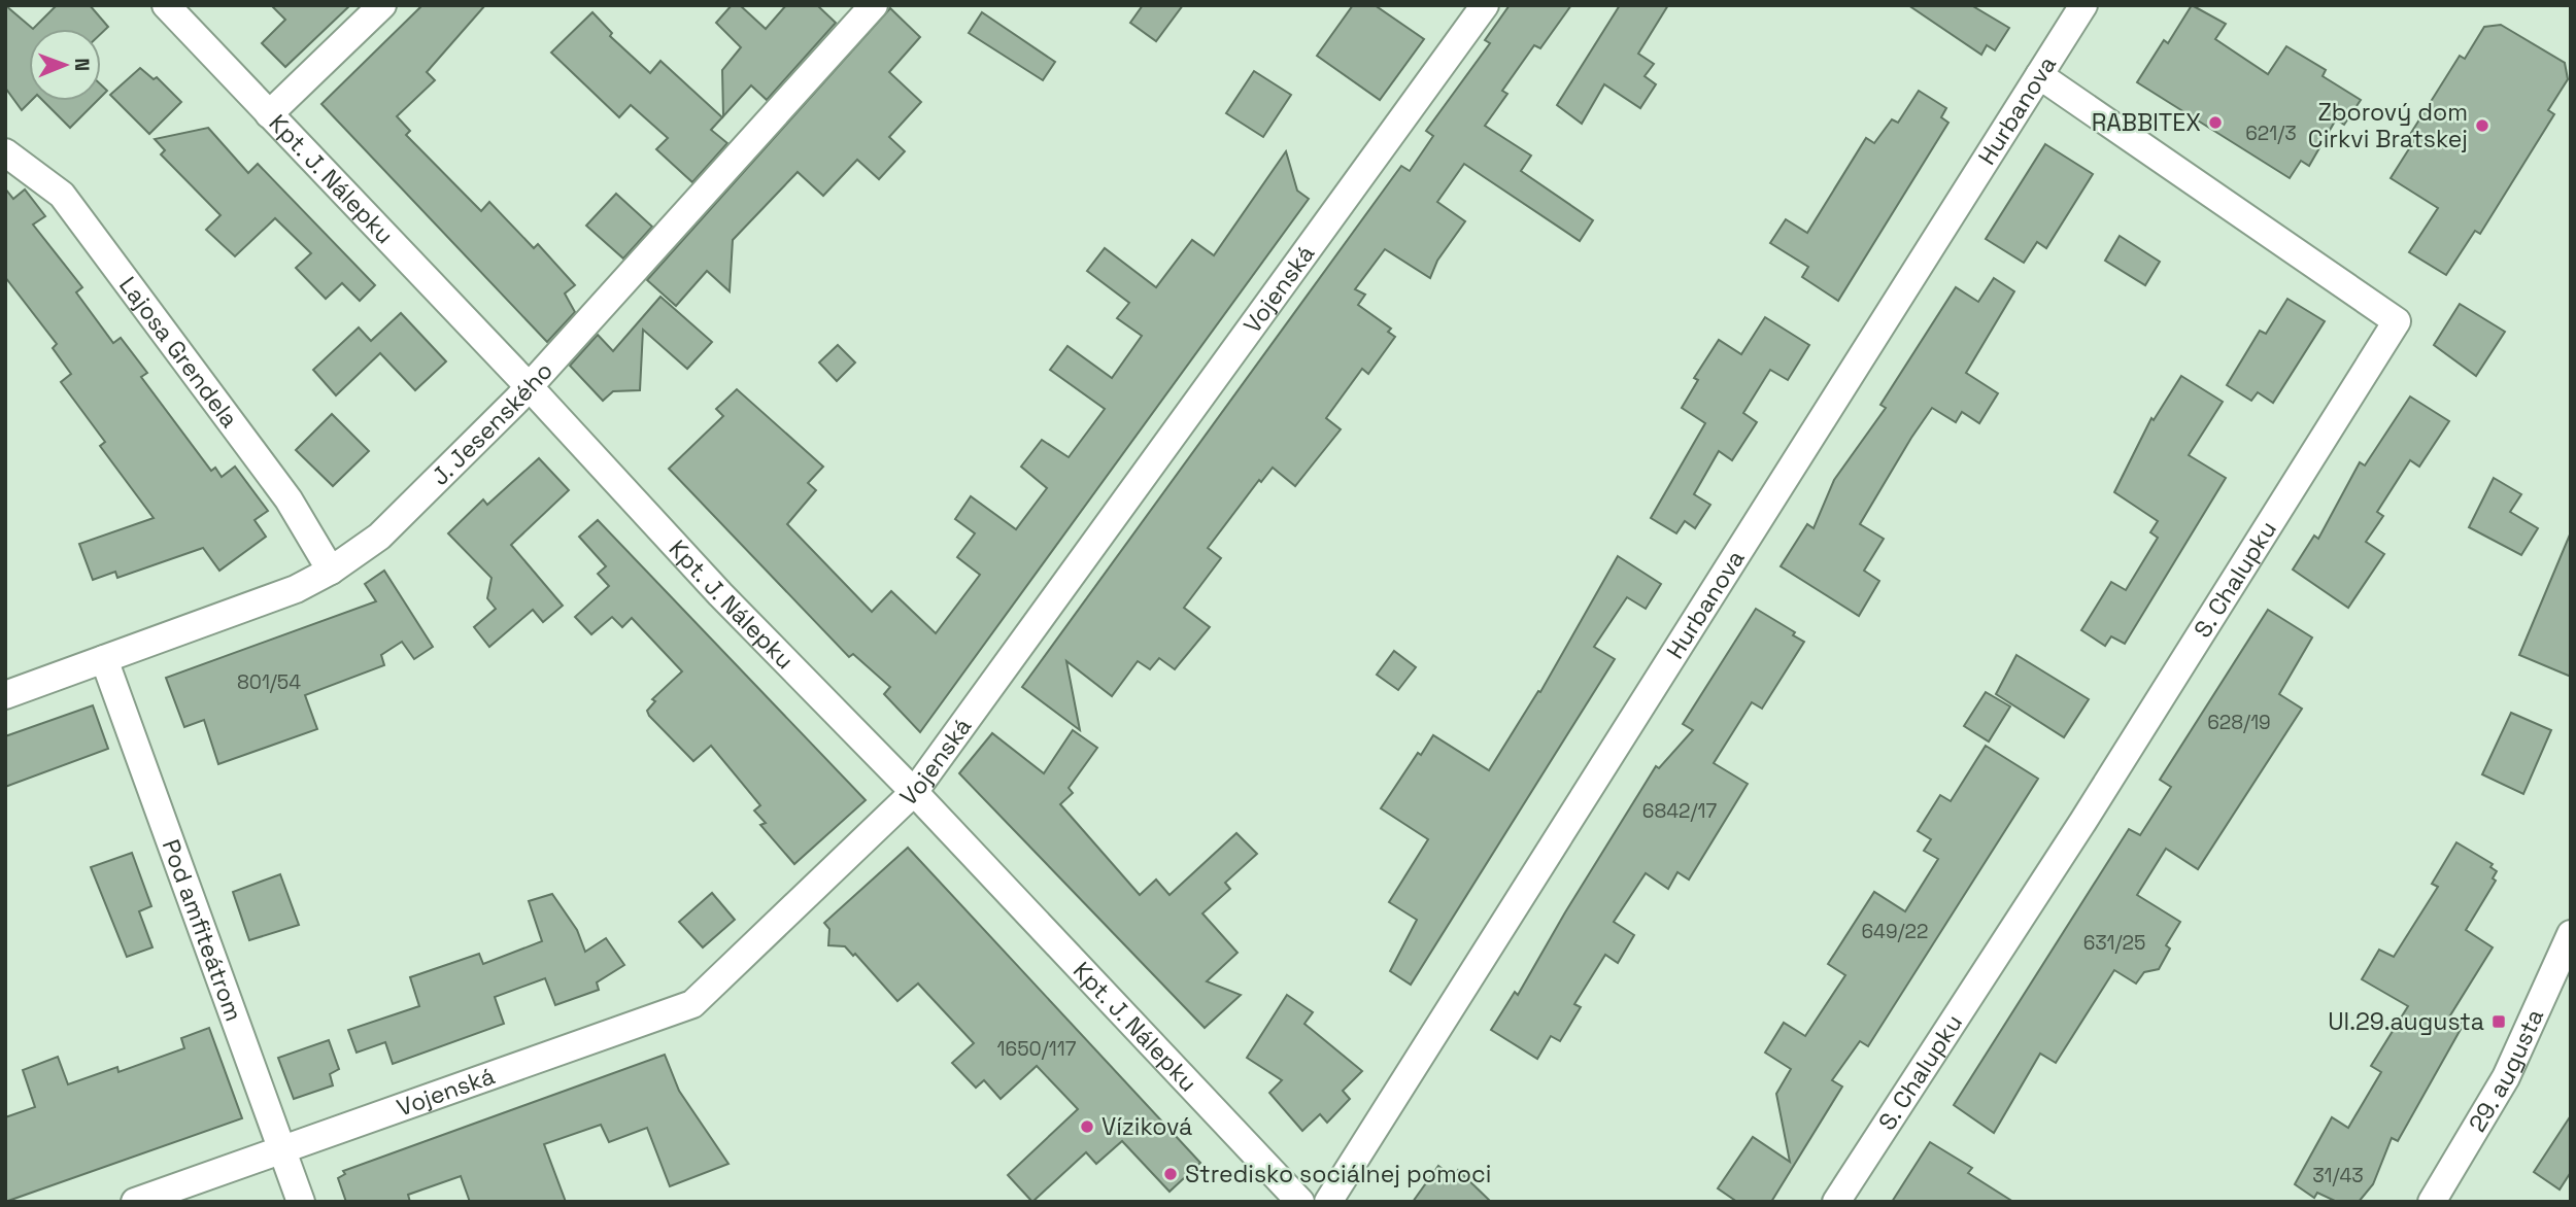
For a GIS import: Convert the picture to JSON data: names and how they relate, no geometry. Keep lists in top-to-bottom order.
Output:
{
  "streets": {
    "street": [
      "Hurbanova",
      "Kpt. J. Nálepku",
      "Vojenská",
      "Lajosa Grendela",
      "J. Jesenského",
      "S. Chalupku",
      "Pod amfiteátrom",
      "29. augusta"
    ]
  },
  "crossings": [
    ["Hurbanova", "S. Chalupku"],
    ["Kpt. J. Nálepku", "Vojenská"],
    ["Kpt. J. Nálepku", "J. Jesenského"],
    ["Vojenská", "Pod amfiteátrom"],
    ["Lajosa Grendela", "J. Jesenského"],
    ["J. Jesenského", "Pod amfiteátrom"]
  ],
  "places": {
    "other": [
      "RABBITEX",
      "Zborový dom Cirkvi Bratskej",
      "Víziková",
      "Stredisko sociálnej pomoci"
    ],
    "transit": ["Ul.29.augusta"]
  },
  "house_numbers": [
    "621/3",
    "801/54",
    "628/19",
    "6842/17",
    "649/22",
    "631/25",
    "1650/117",
    "31/43"
  ],
  "north": "right"
}
